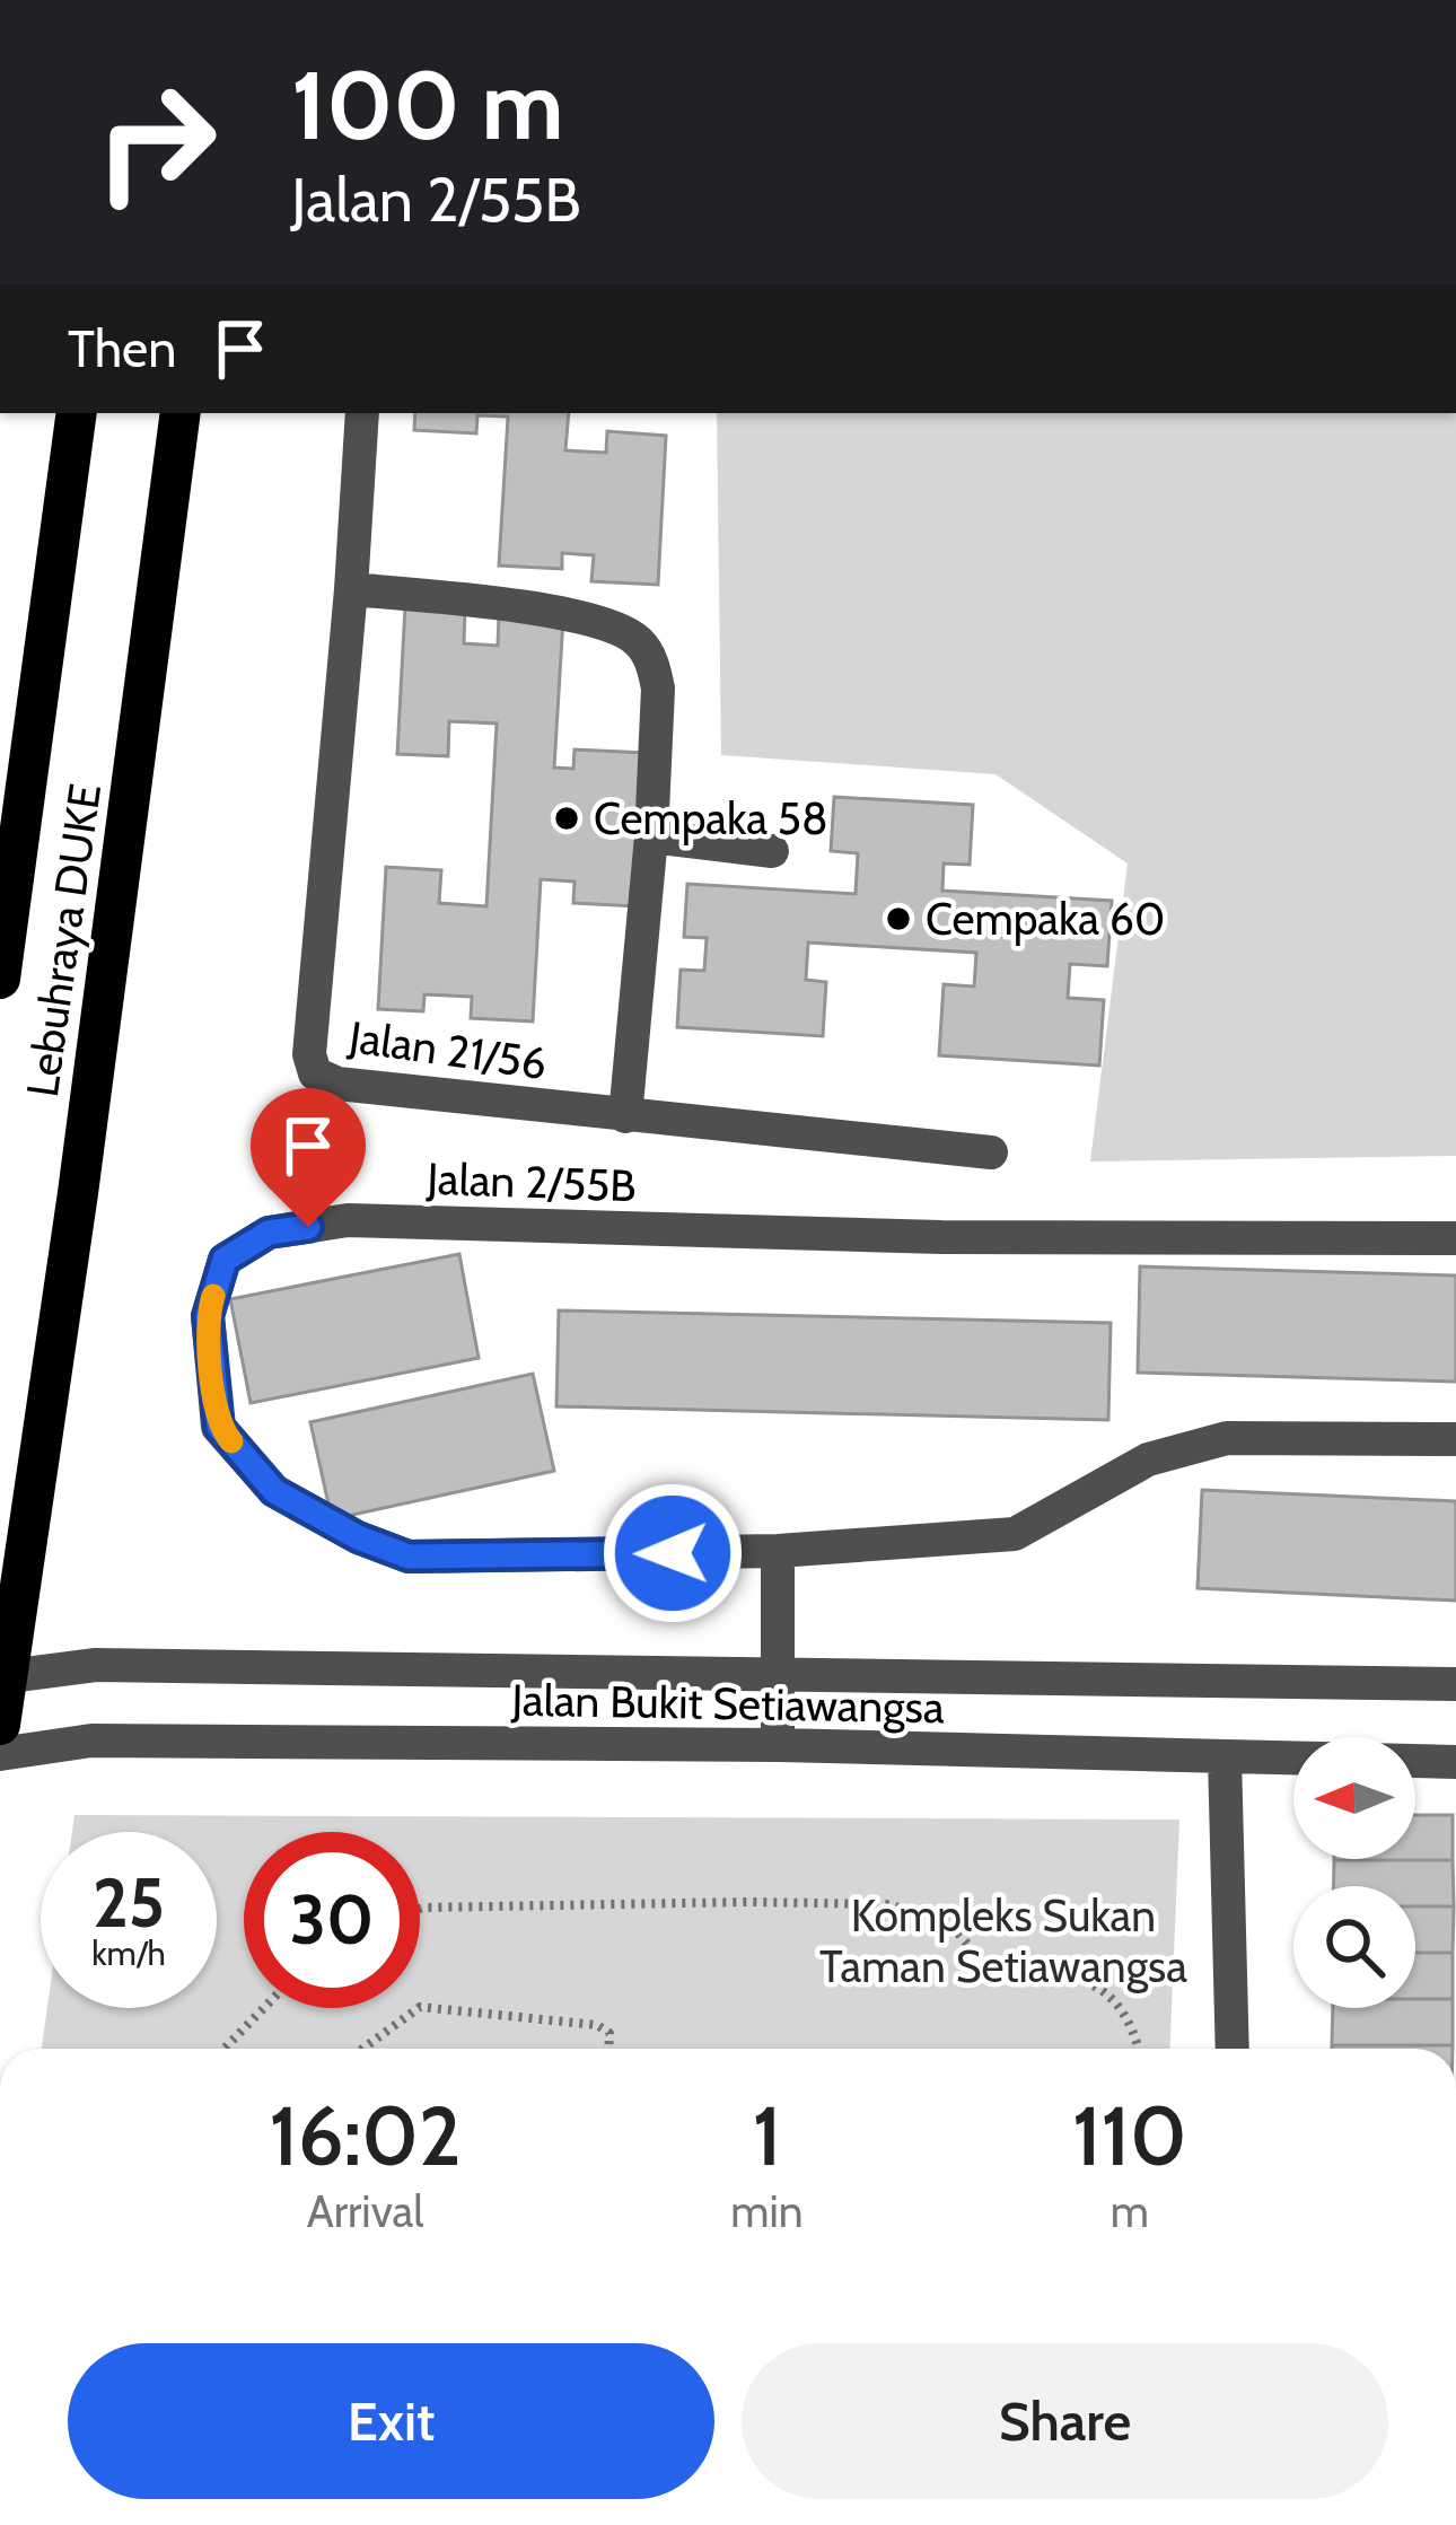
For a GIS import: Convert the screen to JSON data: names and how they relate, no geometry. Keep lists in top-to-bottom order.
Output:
{
  "streets": {
    "highway": ["Lebuhraya DUKE"],
    "street": ["Jalan 21/56", "Jalan 2/55B", "Jalan Bukit Setiawangsa"]
  },
  "parks": ["Kompleks Sukan Taman Setiawangsa"],
  "places": ["Cempaka 58", "Cempaka 60"],
  "north": "left",
  "page": {
    "turn": ["100 m", "Jalan 2/55B"],
    "then": "Then",
    "speed": "25 km/h",
    "limit": "30",
    "eta": [
      "16:02",
      "Arrival",
      "1",
      "min",
      "110",
      "m"
    ],
    "buttons": ["Exit", "Share"]
  }
}
